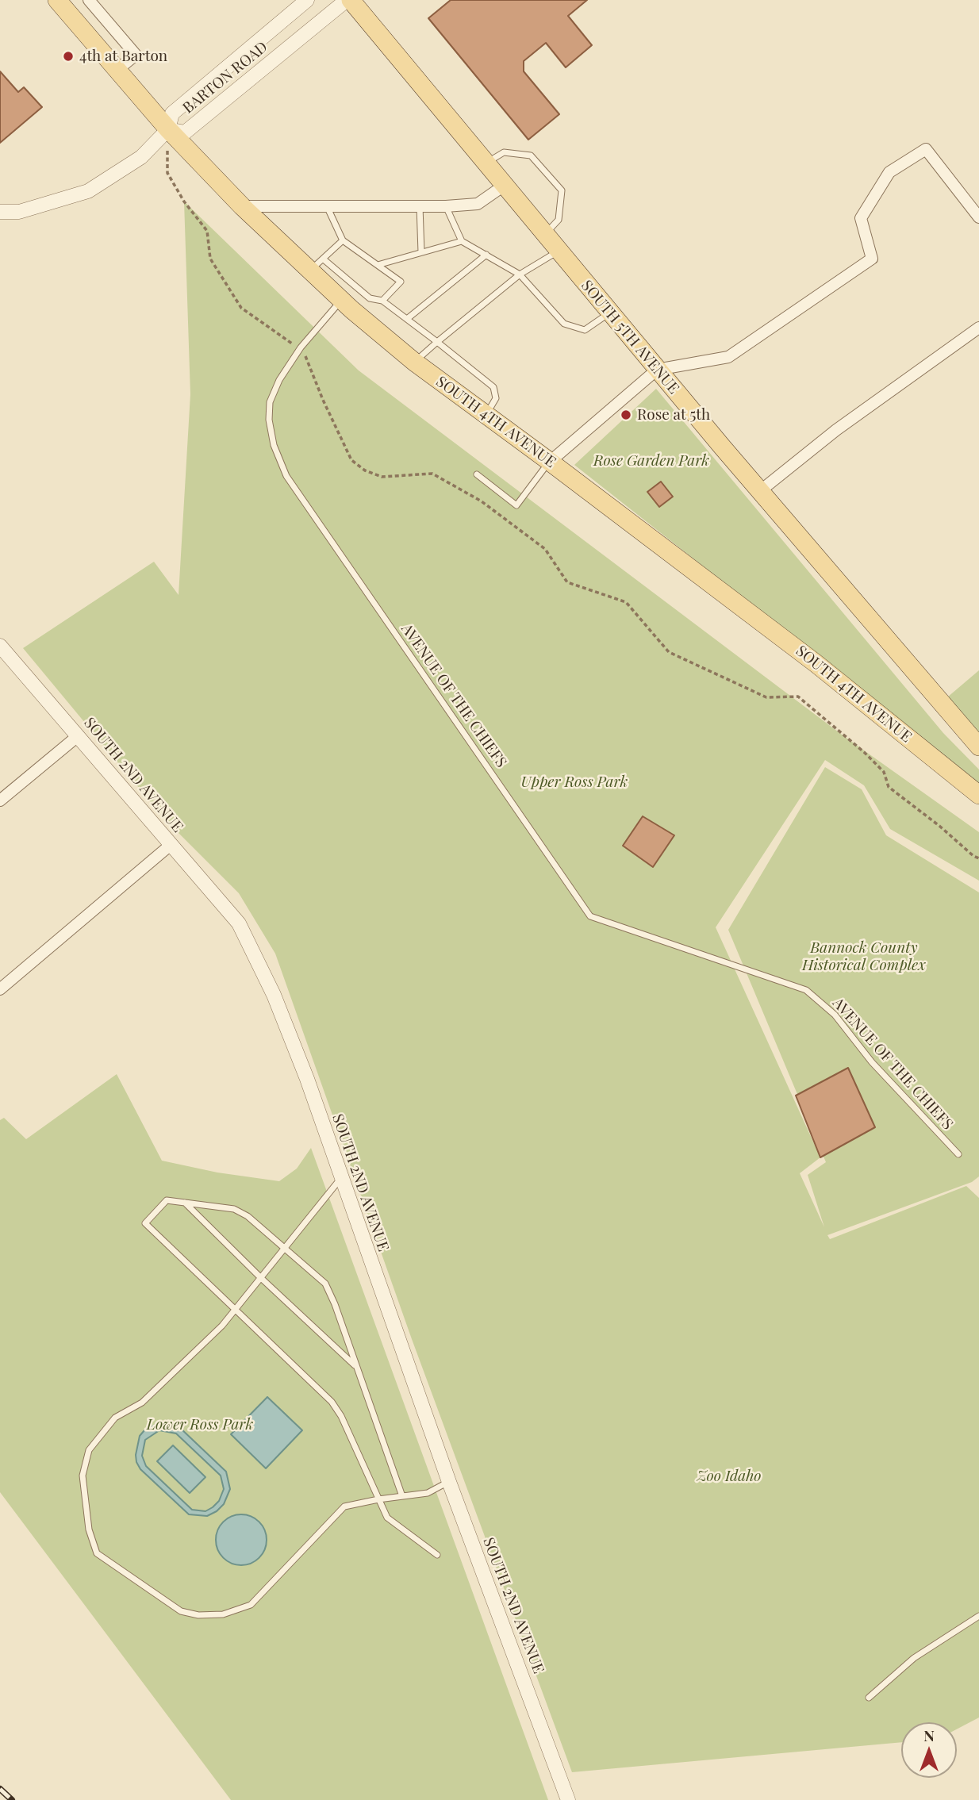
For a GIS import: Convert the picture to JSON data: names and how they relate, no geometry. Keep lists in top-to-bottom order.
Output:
{
  "streets": {
    "main road": ["SOUTH 5TH AVENUE", "SOUTH 4TH AVENUE"],
    "street": ["BARTON ROAD", "SOUTH 2ND AVENUE"],
    "lane": ["AVENUE OF THE CHIEFS"]
  },
  "crossings": [
    ["BARTON ROAD", "SOUTH 5TH AVENUE"],
    ["BARTON ROAD", "SOUTH 4TH AVENUE"],
    ["SOUTH 4TH AVENUE", "AVENUE OF THE CHIEFS"]
  ],
  "parks": [
    "Rose Garden Park",
    "Upper Ross Park",
    "Bannock County Historical Complex",
    "Lower Ross Park",
    "Zoo Idaho"
  ],
  "places": ["4th at Barton", "Rose at 5th"],
  "north": "top"
}
